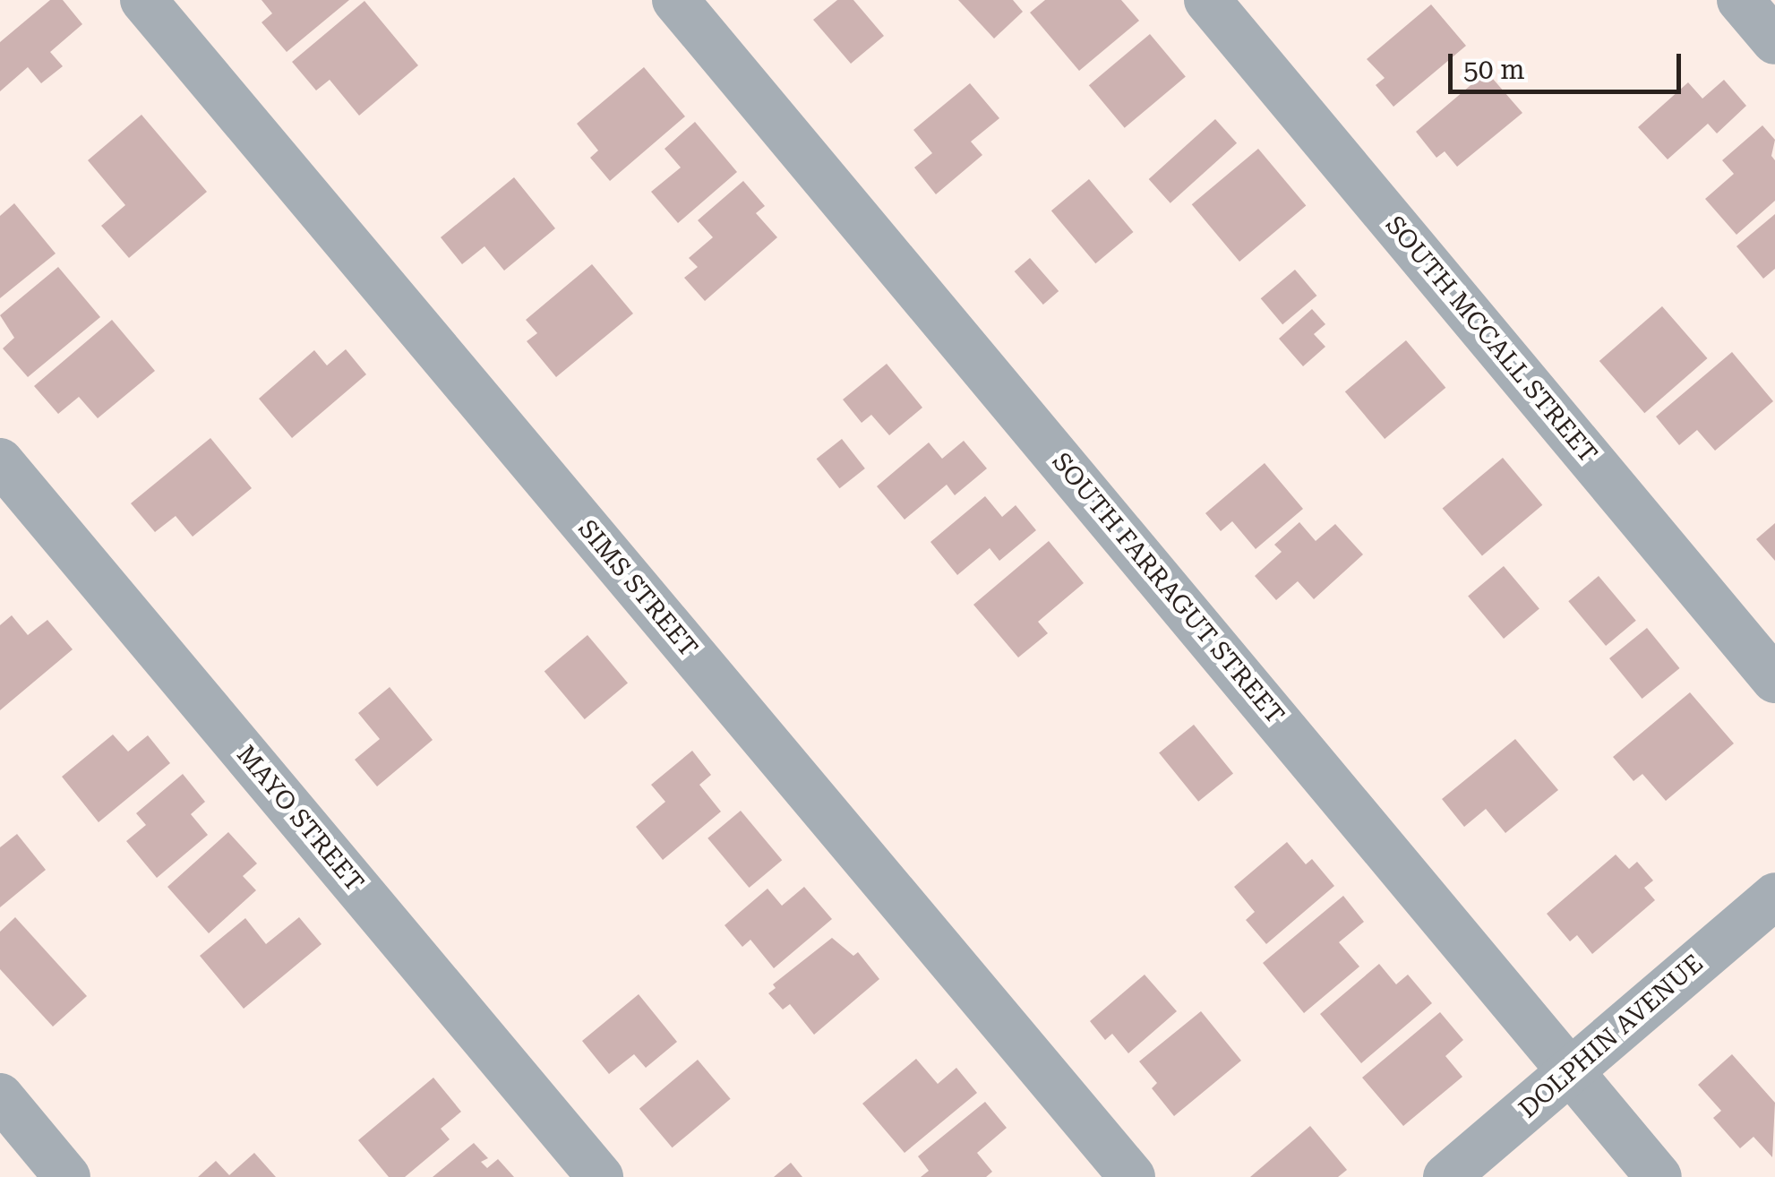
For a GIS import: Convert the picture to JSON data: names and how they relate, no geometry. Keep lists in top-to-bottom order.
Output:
{
  "streets": {
    "street": [
      "SOUTH MCCALL STREET",
      "SIMS STREET",
      "SOUTH FARRAGUT STREET",
      "MAYO STREET",
      "DOLPHIN AVENUE"
    ]
  },
  "crossings": [
    ["SOUTH FARRAGUT STREET", "DOLPHIN AVENUE"]
  ],
  "scale_bar": "50 m"
}
